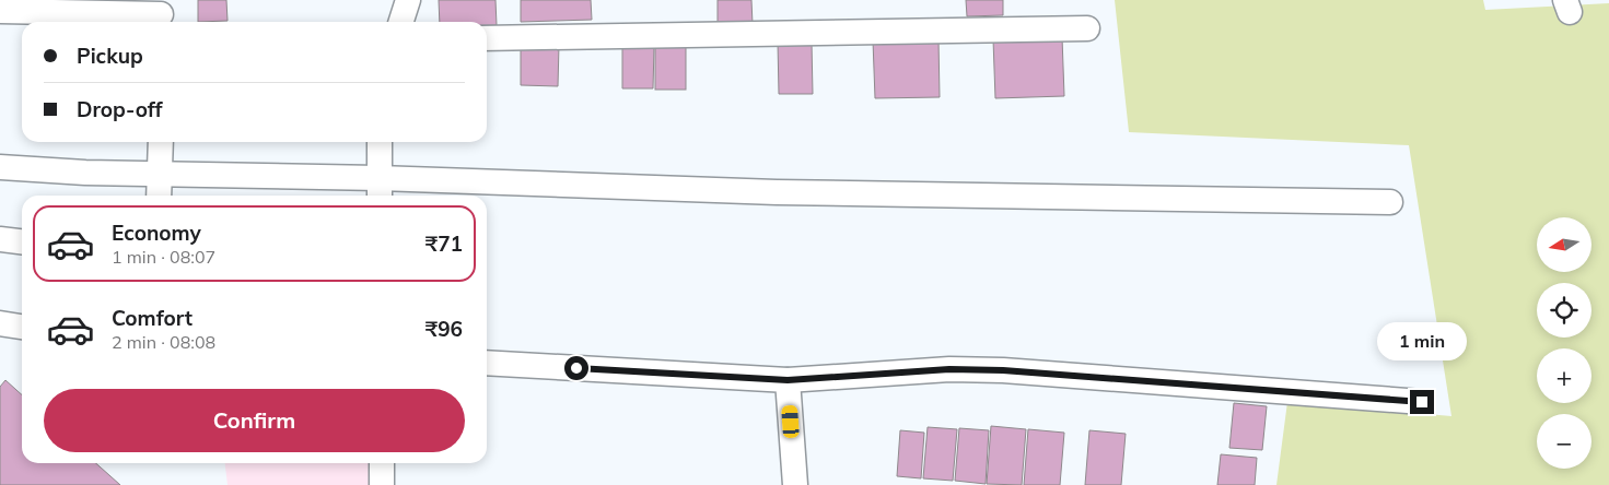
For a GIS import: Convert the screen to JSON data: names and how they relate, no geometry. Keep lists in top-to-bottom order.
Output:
{
  "north": "left",
  "page": {
    "banner": ["Pickup", "Drop-off"],
    "list": [
      {
        "name": "Economy",
        "note": "1 min · 08:07",
        "value": "₹71"
      },
      {
        "name": "Comfort",
        "note": "2 min · 08:08",
        "value": "₹96"
      }
    ],
    "map_buttons": ["+", "−"],
    "bubble": "1 min",
    "buttons": "Confirm"
  }
}
